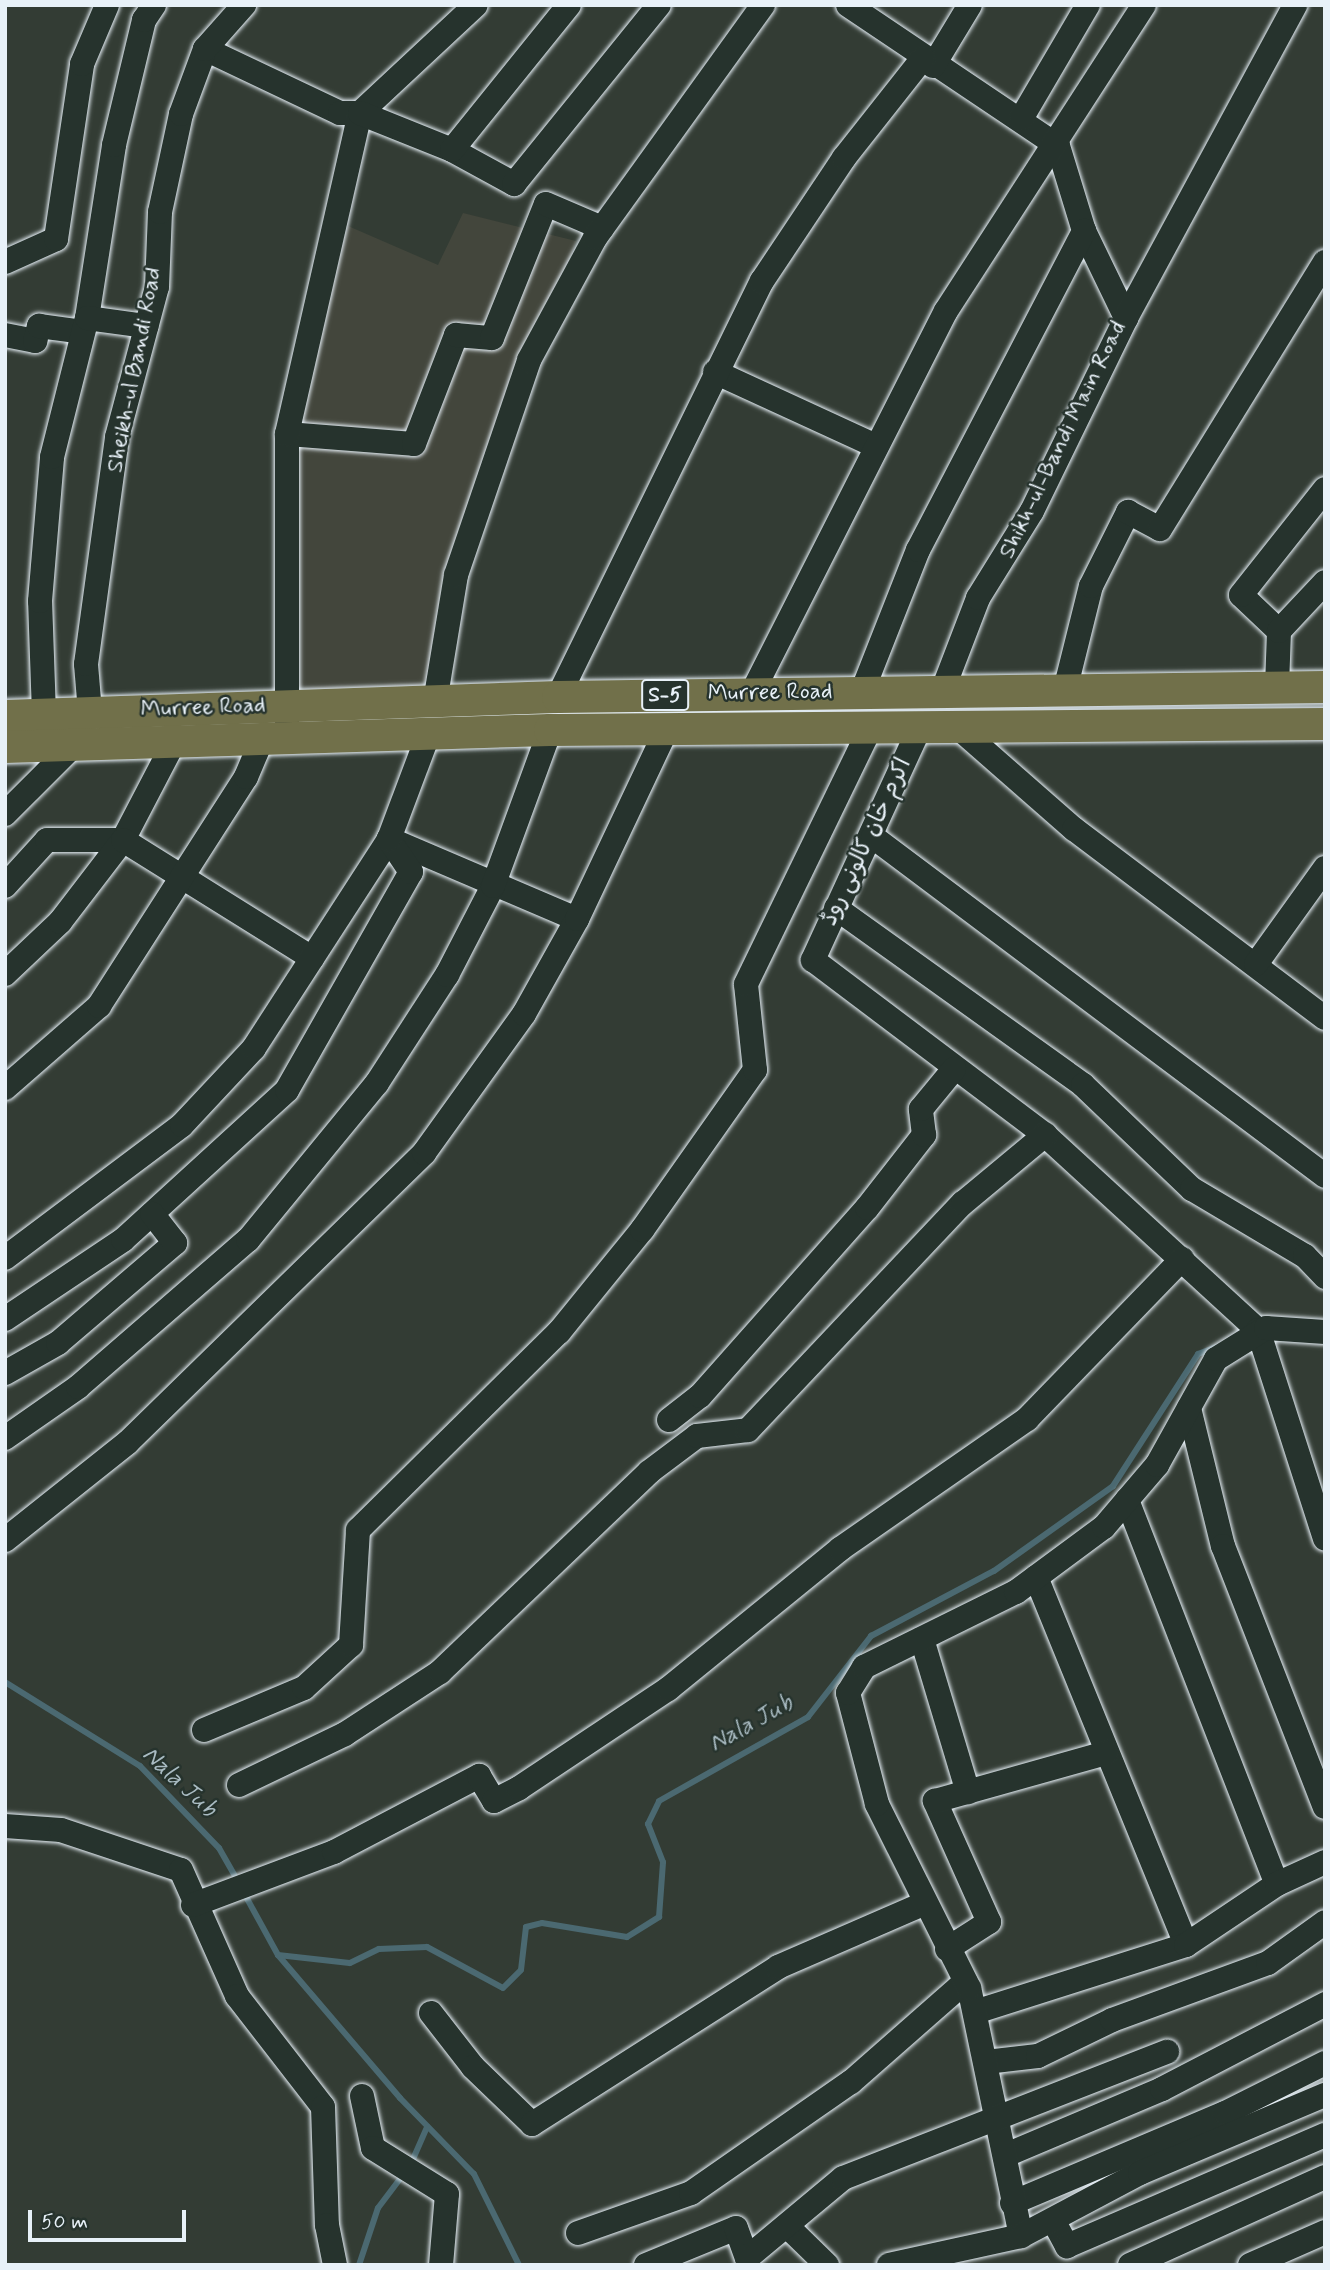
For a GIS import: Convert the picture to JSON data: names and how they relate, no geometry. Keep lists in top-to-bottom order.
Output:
{
  "streets": {
    "main road": ["Murree Road", "S-5"],
    "street": ["Sheikh-ul Bandi Road", "Shikh-ul-Bandi Main Road", "اکرم خان کالونی روڈ"]
  },
  "crossings": [
    ["Sheikh-ul Bandi Road", "Murree Road"],
    ["Shikh-ul-Bandi Main Road", "Murree Road"],
    ["Murree Road", "اکرم خان کالونی روڈ"]
  ],
  "water": ["Nala Jub"],
  "scale_bar": "50 m"
}
